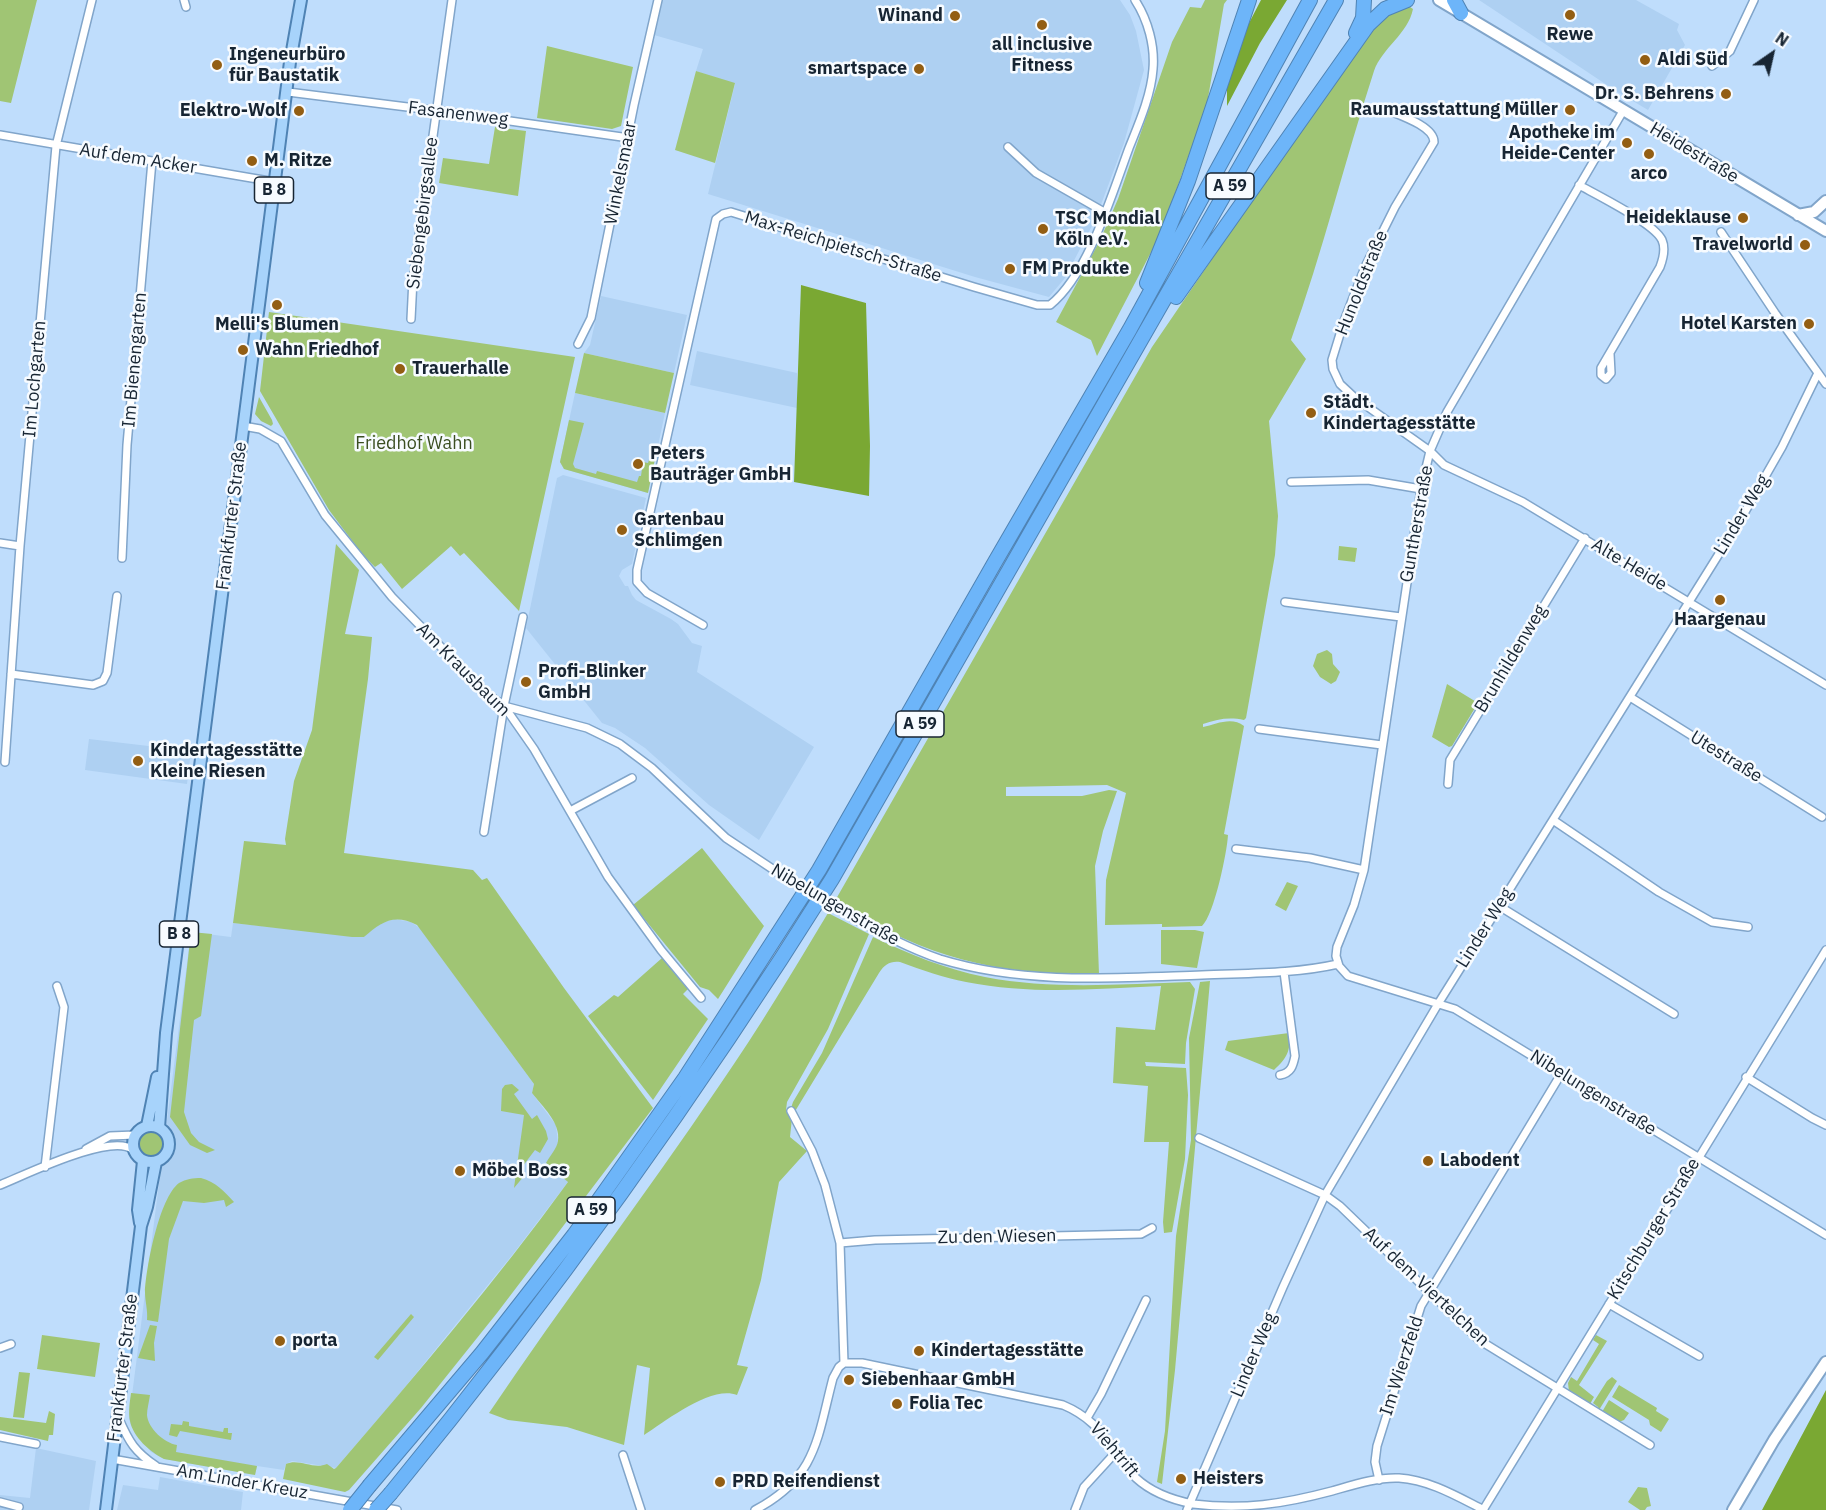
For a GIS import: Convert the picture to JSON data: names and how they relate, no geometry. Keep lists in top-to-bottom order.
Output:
{
  "streets": {
    "highway": ["A 59"],
    "main road": ["Heidestraße", "B 8", "Frankfurter Straße"],
    "street": [
      "Fasanenweg",
      "Auf dem Acker",
      "Winkelsmaar",
      "Siebengebirgsallee",
      "Max-Reichpietsch-Straße",
      "Hunoldstraße",
      "Im Bienengarten",
      "Im Lochgarten",
      "Linder Weg",
      "Guntherstraße",
      "Alte Heide",
      "Brunhildenweg",
      "Am Krausbaum",
      "Utestraße",
      "Nibelungenstraße",
      "Kitschburger Straße",
      "Zu den Wiesen",
      "Auf dem Viertelchen",
      "Im Wierzfeld",
      "Viehtrift",
      "Am Linder Kreuz"
    ]
  },
  "crossings": [
    ["Fasanenweg", "Winkelsmaar"],
    ["Fasanenweg", "Siebengebirgsallee"],
    ["Fasanenweg", "Frankfurter Straße"],
    ["Heidestraße", "Guntherstraße"],
    ["Auf dem Acker", "Im Bienengarten"],
    ["Auf dem Acker", "Im Lochgarten"],
    ["Auf dem Acker", "Frankfurter Straße"],
    ["B 8", "Frankfurter Straße"],
    ["Hunoldstraße", "Guntherstraße"],
    ["Hunoldstraße", "Alte Heide"],
    ["Linder Weg", "Alte Heide"],
    ["Linder Weg", "Utestraße"],
    ["Linder Weg", "Nibelungenstraße"],
    ["Linder Weg", "Auf dem Viertelchen"],
    ["Linder Weg", "Viehtrift"],
    ["Frankfurter Straße", "Am Krausbaum"],
    ["Frankfurter Straße", "Am Linder Kreuz"],
    ["Guntherstraße", "Alte Heide"],
    ["Guntherstraße", "Nibelungenstraße"],
    ["Alte Heide", "Brunhildenweg"],
    ["Am Krausbaum", "Nibelungenstraße"],
    ["Nibelungenstraße", "Kitschburger Straße"],
    ["Nibelungenstraße", "Im Wierzfeld"],
    ["Kitschburger Straße", "Auf dem Viertelchen"],
    ["Kitschburger Straße", "Viehtrift"],
    ["Auf dem Viertelchen", "Im Wierzfeld"],
    ["Im Wierzfeld", "Viehtrift"]
  ],
  "parks": ["Friedhof Wahn"],
  "places": [
    "Rewe",
    "Winand",
    "all inclusive Fitness",
    "Aldi Süd",
    "Ingeneurbüro für Baustatik",
    "smartspace",
    "Dr. S. Behrens",
    "Raumausstattung Müller",
    "Elektro-Wolf",
    "Apotheke im Heide-Center",
    "arco",
    "M. Ritze",
    "Heideklause",
    "TSC Mondial Köln e.V.",
    "Travelworld",
    "FM Produkte",
    "Melli's Blumen",
    "Hotel Karsten",
    "Wahn Friedhof",
    "Trauerhalle",
    "Städt. Kindertagesstätte",
    "Peters Bauträger GmbH",
    "Gartenbau Schlimgen",
    "Haargenau",
    "Profi-Blinker GmbH",
    "Kindertagesstätte Kleine Riesen",
    "Labodent",
    "Möbel Boss",
    "porta",
    "Kindertagesstätte",
    "Siebenhaar GmbH",
    "Folia Tec",
    "Heisters",
    "PRD Reifendienst"
  ],
  "north": "top right"
}
